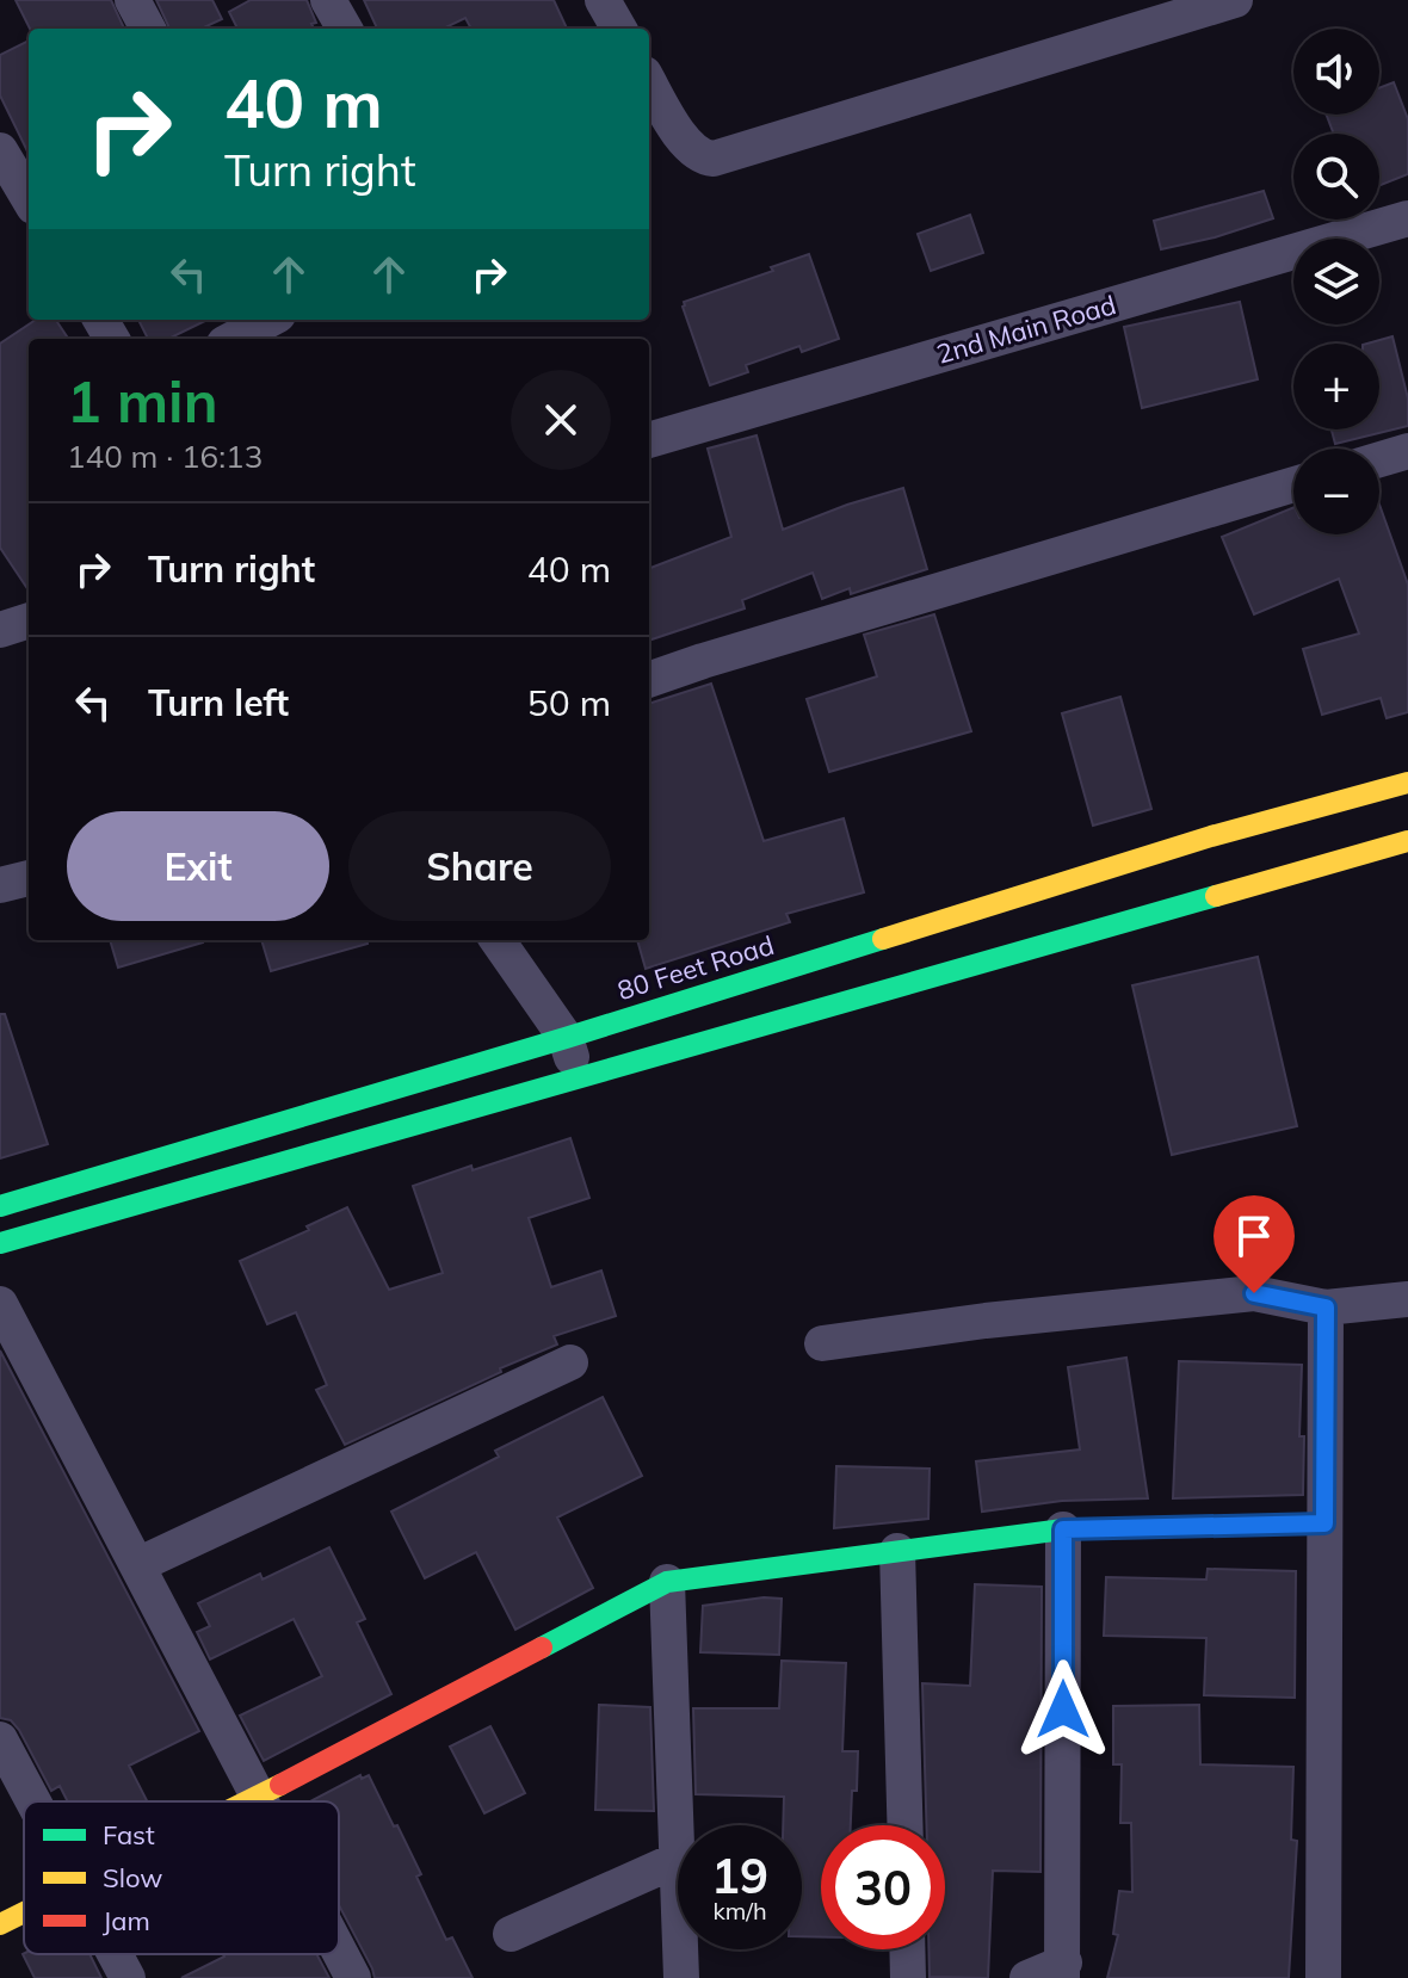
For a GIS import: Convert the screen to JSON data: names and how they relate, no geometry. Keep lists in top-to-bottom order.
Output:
{
  "streets": {
    "main road": ["80 Feet Road"],
    "street": ["2nd Main Road"]
  },
  "legend": ["Fast", "Slow", "Jam"],
  "page": {
    "map_buttons": ["+", "−"],
    "turn": ["40 m", "Turn right"],
    "heading": ["1 min", "140 m · 16:13"],
    "list": [
      {
        "name": "Turn right",
        "value": "40 m"
      },
      {
        "name": "Turn left",
        "value": "50 m"
      }
    ],
    "buttons": ["Exit", "Share"],
    "speed": "19 km/h",
    "limit": "30"
  }
}
